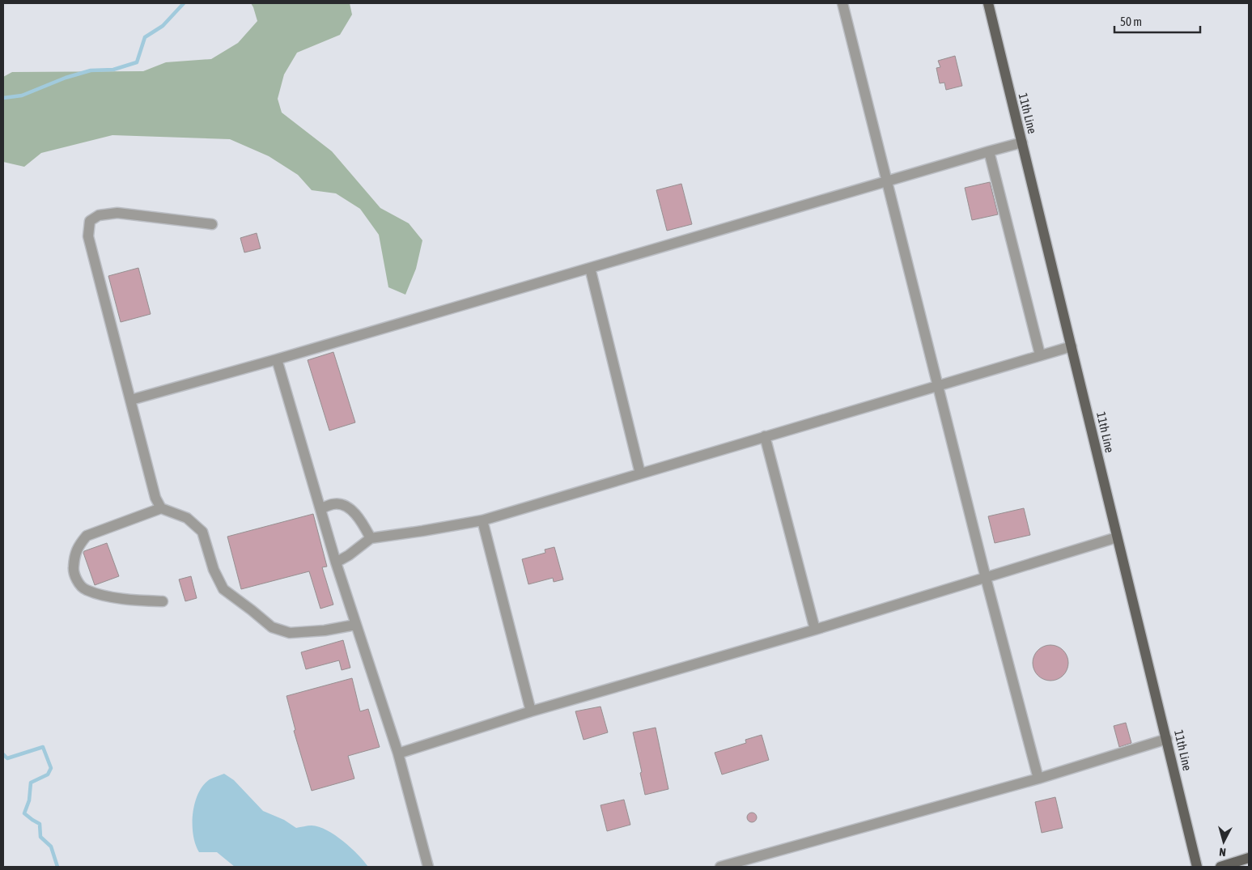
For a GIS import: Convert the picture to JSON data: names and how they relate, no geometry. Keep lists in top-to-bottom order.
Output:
{
  "streets": {
    "main road": ["11th Line"]
  },
  "scale_bar": "50 m",
  "north": "bottom"
}
